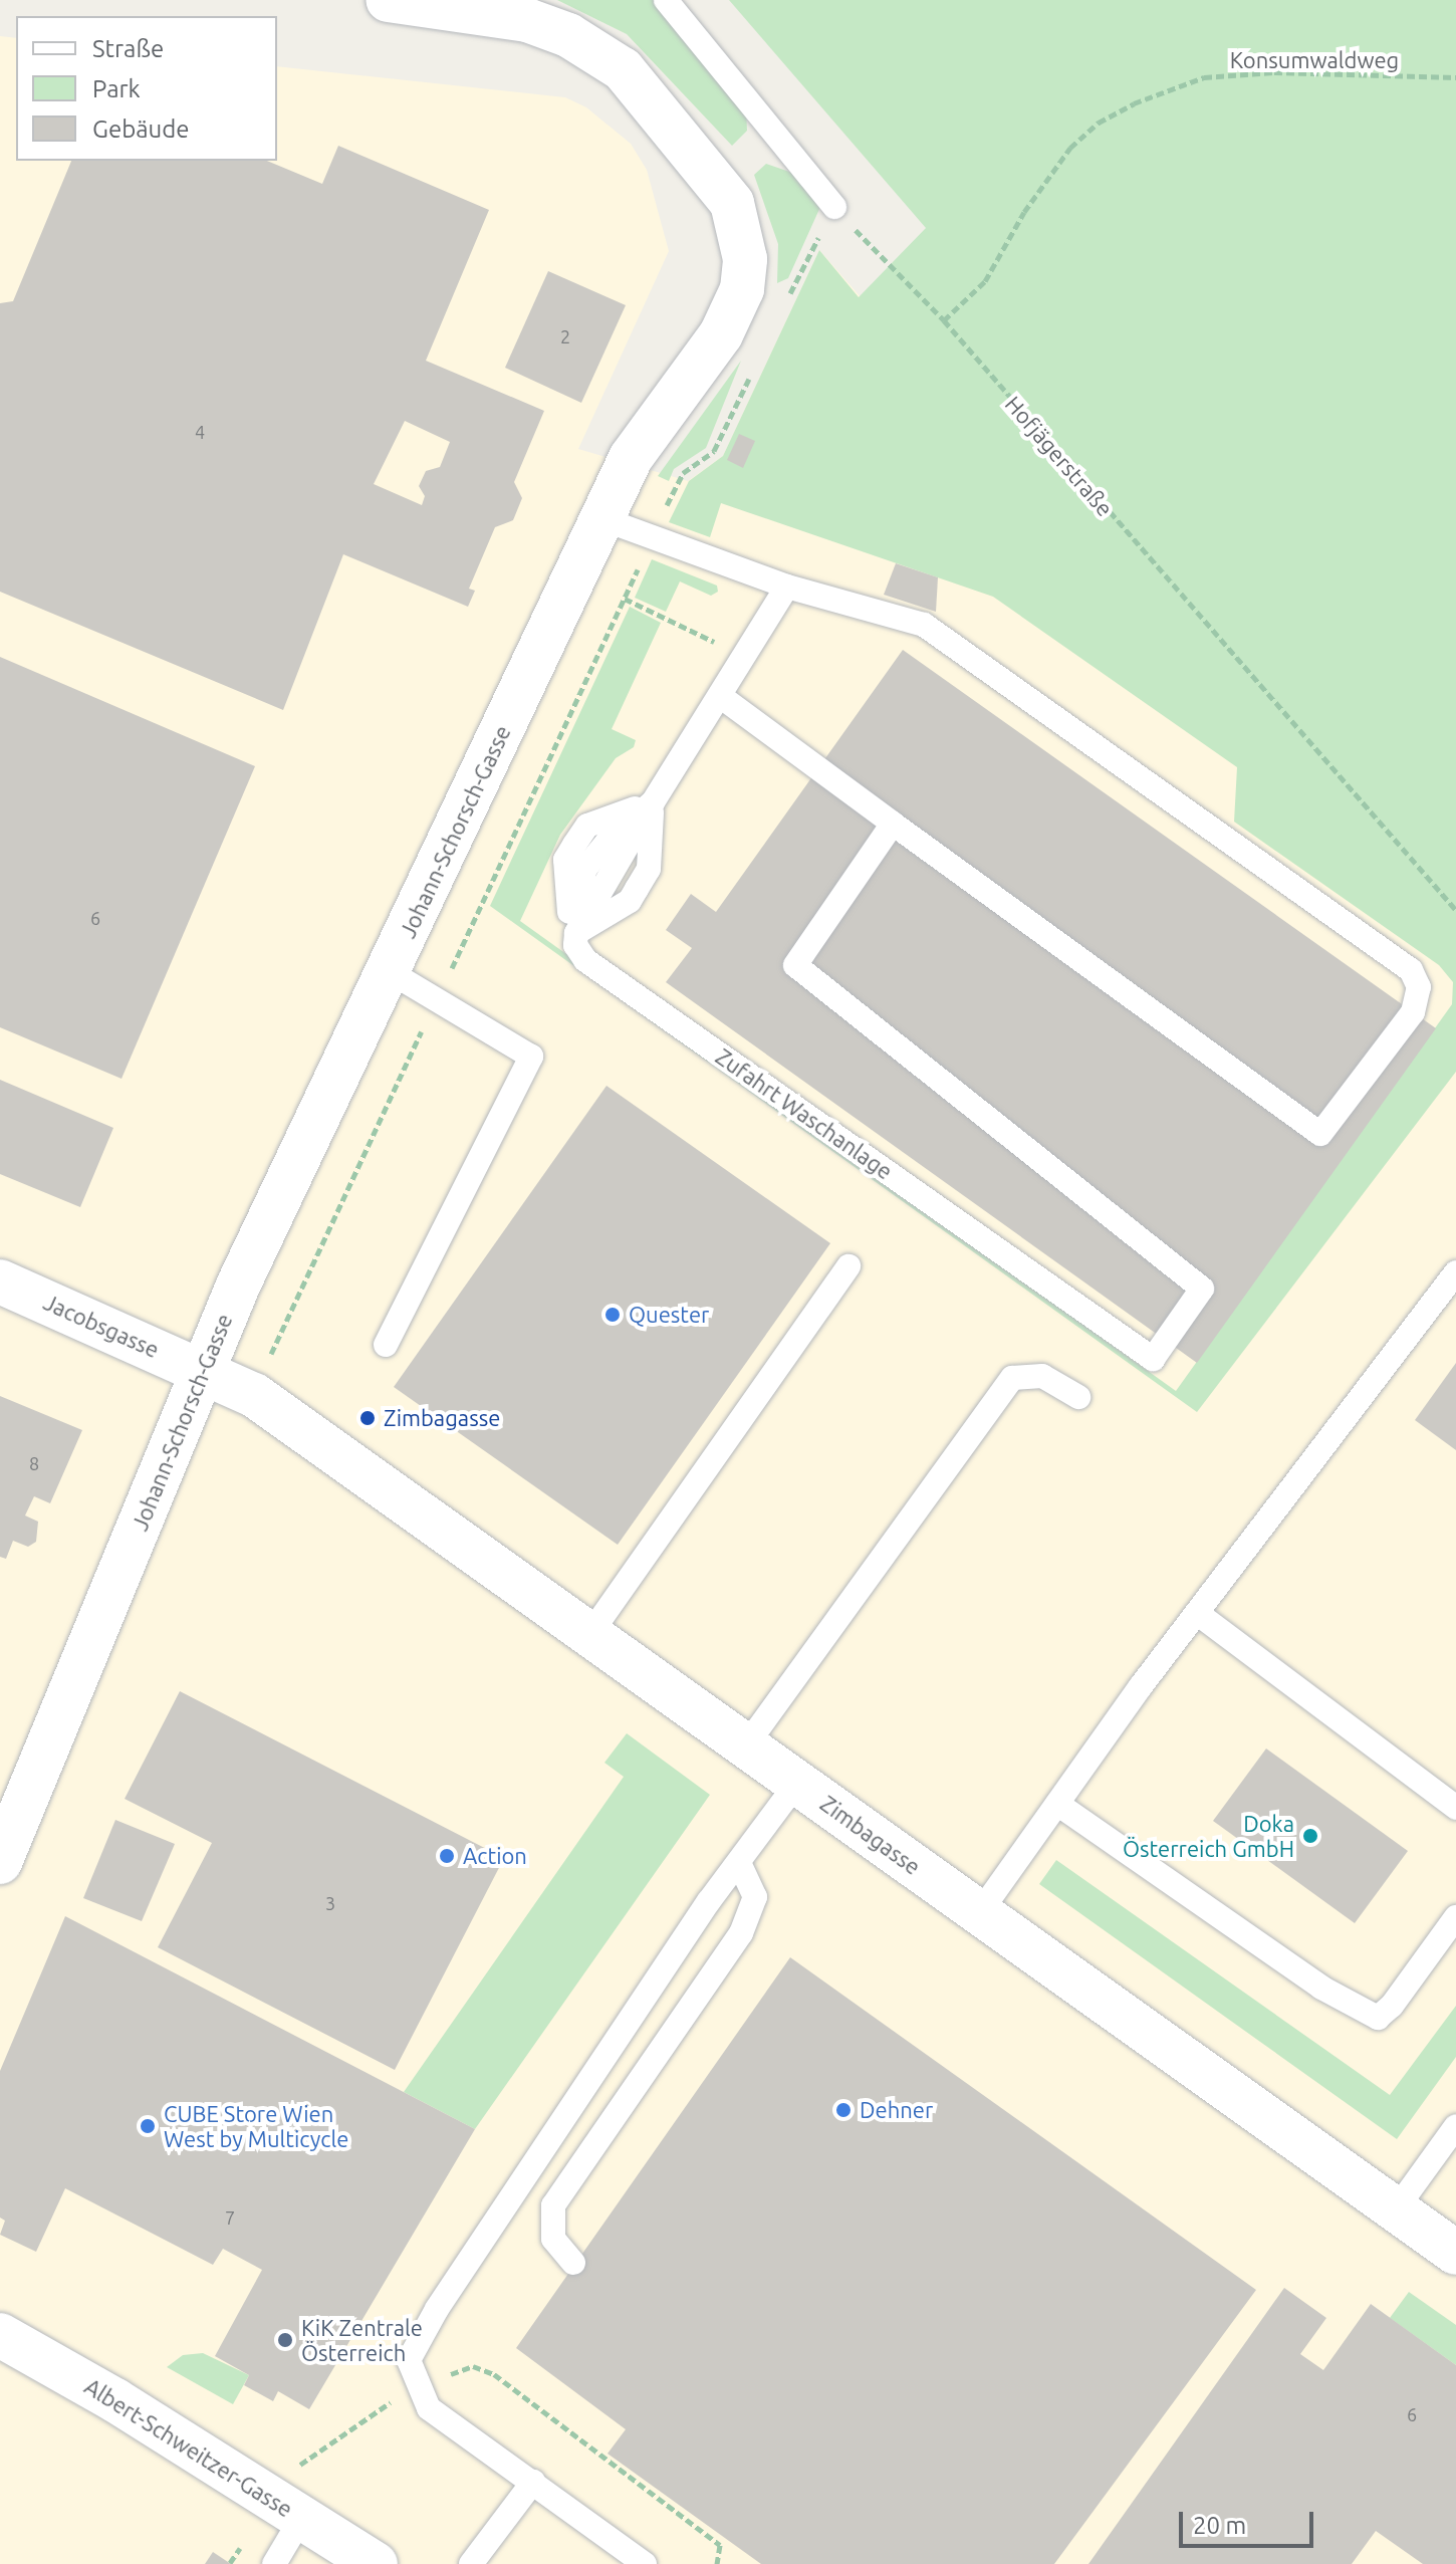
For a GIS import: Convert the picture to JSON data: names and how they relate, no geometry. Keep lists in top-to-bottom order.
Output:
{
  "streets": {
    "street": [
      "Johann-Schorsch-Gasse",
      "Jacobsgasse",
      "Zimbagasse",
      "Albert-Schweitzer-Gasse"
    ],
    "lane": ["Zufahrt Waschanlage"],
    "path": ["Konsumwaldweg", "Hofjägerstraße"]
  },
  "crossings": [
    ["Konsumwaldweg", "Hofjägerstraße"],
    ["Johann-Schorsch-Gasse", "Jacobsgasse"],
    ["Johann-Schorsch-Gasse", "Zimbagasse"],
    ["Jacobsgasse", "Zimbagasse"]
  ],
  "places": [
    "Quester",
    "Zimbagasse",
    "Doka Österreich GmbH",
    "Action",
    "Dehner",
    "CUBE Store Wien West by Multicycle",
    "KiK Zentrale Österreich"
  ],
  "house_numbers": [
    "2",
    "4",
    "6",
    "8",
    "3",
    "7",
    "6"
  ],
  "legend": ["Straße", "Park", "Gebäude"],
  "scale_bar": "20 m"
}
